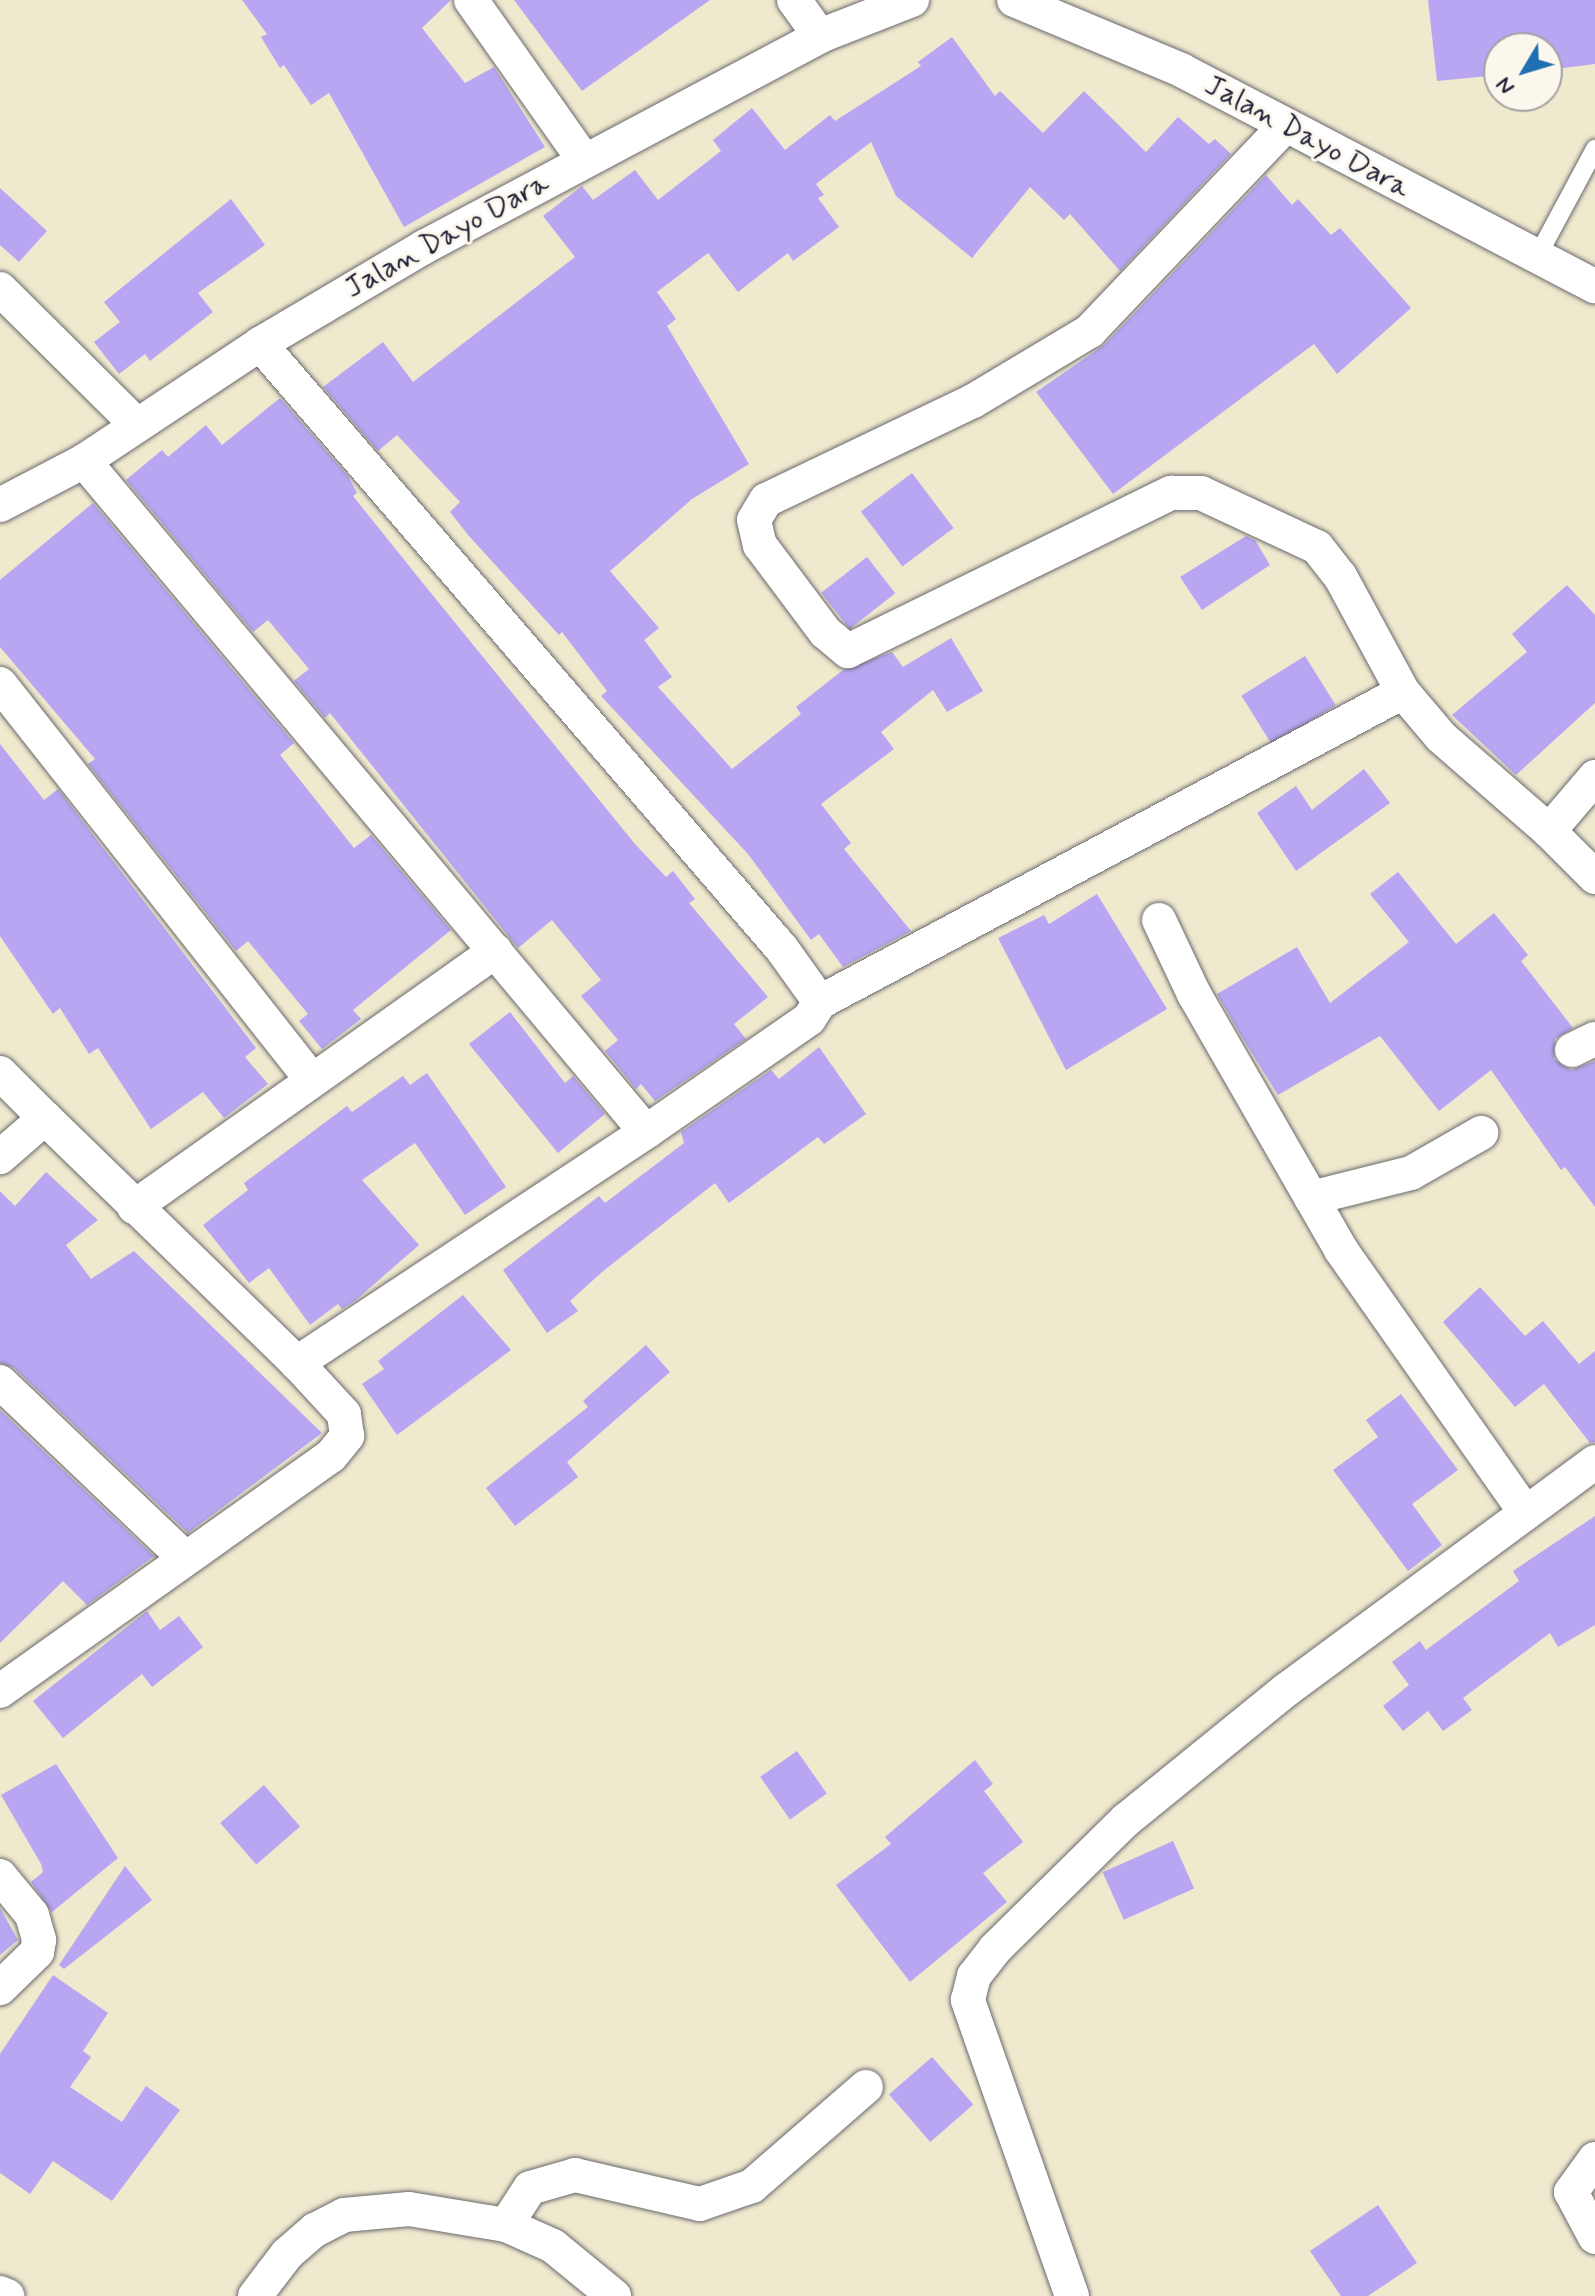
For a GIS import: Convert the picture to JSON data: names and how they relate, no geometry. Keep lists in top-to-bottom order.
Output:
{
  "streets": {
    "street": ["Jalan Dayo Dara"]
  },
  "north": "bottom left"
}
